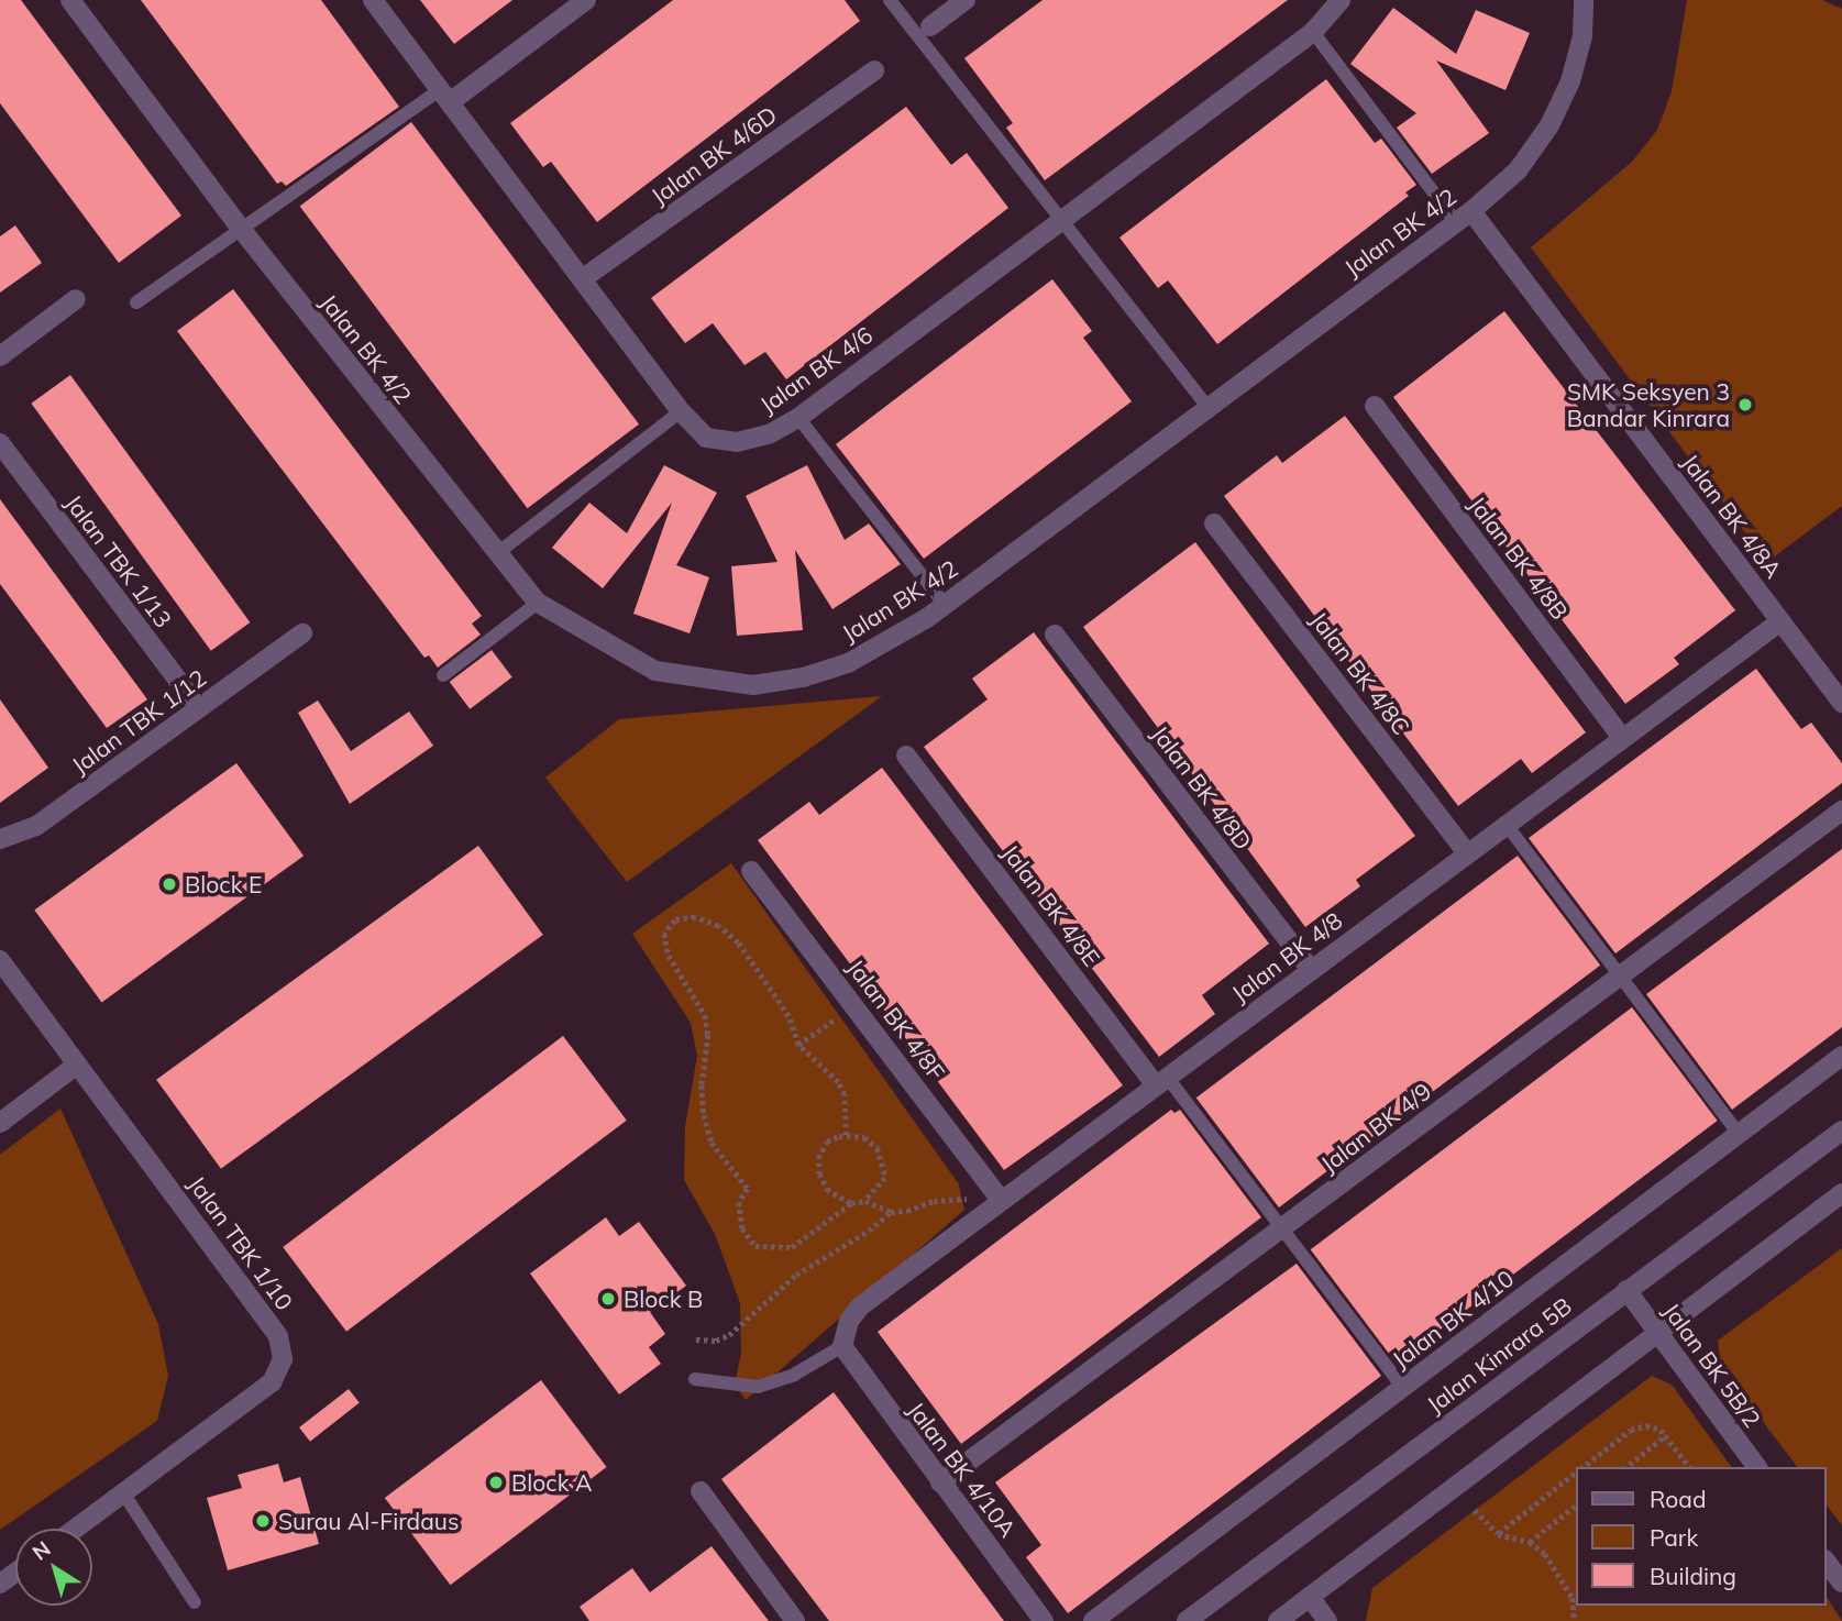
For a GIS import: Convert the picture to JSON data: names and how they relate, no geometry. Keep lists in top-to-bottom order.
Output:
{
  "streets": {
    "street": [
      "Jalan BK 4/6D",
      "Jalan BK 4/2",
      "Jalan BK 4/6",
      "Jalan BK 4/8A",
      "Jalan BK 4/8B",
      "Jalan TBK 1/13",
      "Jalan BK 4/8C",
      "Jalan TBK 1/12",
      "Jalan BK 4/8D",
      "Jalan BK 4/8E",
      "Jalan BK 4/8",
      "Jalan BK 4/8F",
      "Jalan BK 4/9",
      "Jalan TBK 1/10",
      "Jalan BK 4/10",
      "Jalan Kinrara 5B",
      "Jalan BK 5B/2",
      "Jalan BK 4/10A"
    ]
  },
  "crossings": [
    ["Jalan BK 4/6D", "Jalan BK 4/6"],
    ["Jalan BK 4/2", "Jalan BK 4/8A"],
    ["Jalan BK 4/8A", "Jalan BK 4/8"],
    ["Jalan BK 4/8B", "Jalan BK 4/8"],
    ["Jalan TBK 1/13", "Jalan TBK 1/12"],
    ["Jalan BK 4/8C", "Jalan BK 4/8"],
    ["Jalan BK 4/8D", "Jalan BK 4/8"],
    ["Jalan BK 4/8E", "Jalan BK 4/8"],
    ["Jalan BK 4/8", "Jalan BK 4/8F"],
    ["Jalan BK 4/8", "Jalan BK 4/10A"],
    ["Jalan BK 4/9", "Jalan BK 4/10A"],
    ["Jalan Kinrara 5B", "Jalan BK 5B/2"]
  ],
  "places": [
    "SMK Seksyen 3 Bandar Kinrara",
    "Block E",
    "Block B",
    "Block A",
    "Surau Al-Firdaus"
  ],
  "legend": ["Road", "Park", "Building"],
  "north": "top left"
}
